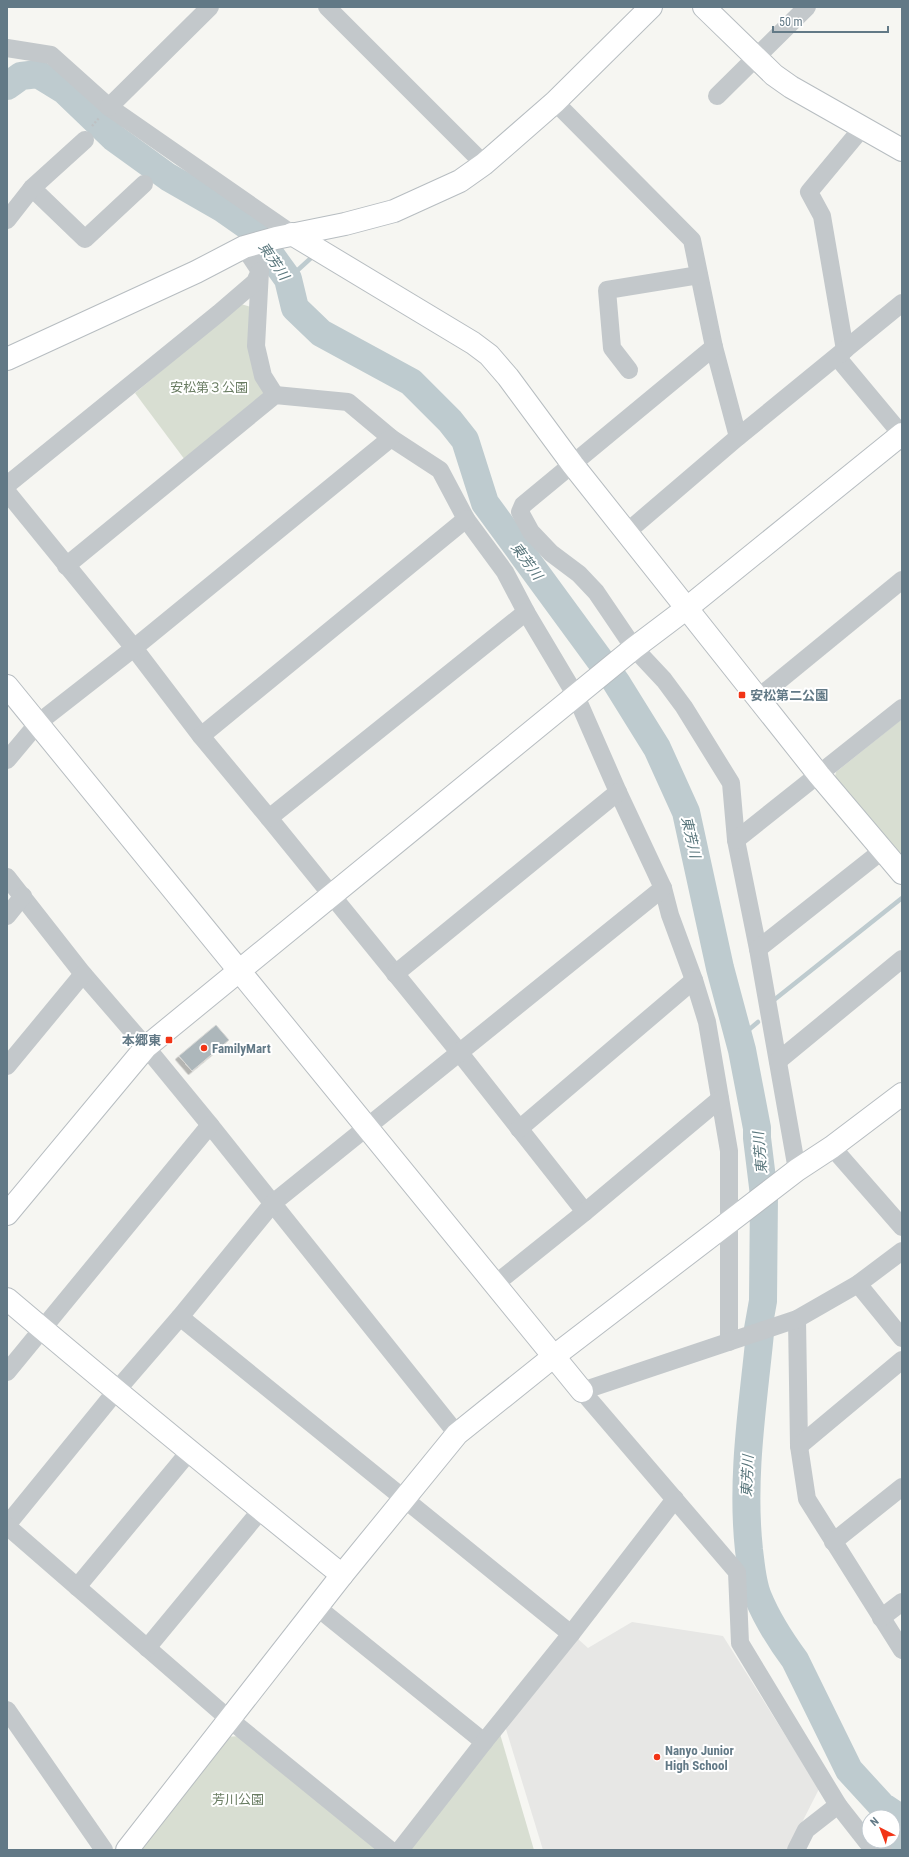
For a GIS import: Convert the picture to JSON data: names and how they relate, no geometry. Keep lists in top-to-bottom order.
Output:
{
  "water": ["東芳川"],
  "parks": ["安松第３公園", "芳川公園"],
  "places": {
    "transit": ["安松第二公園", "本郷東"],
    "other": ["FamilyMart", "Nanyo Junior High School"]
  },
  "scale_bar": "50 m",
  "north": "top left"
}
